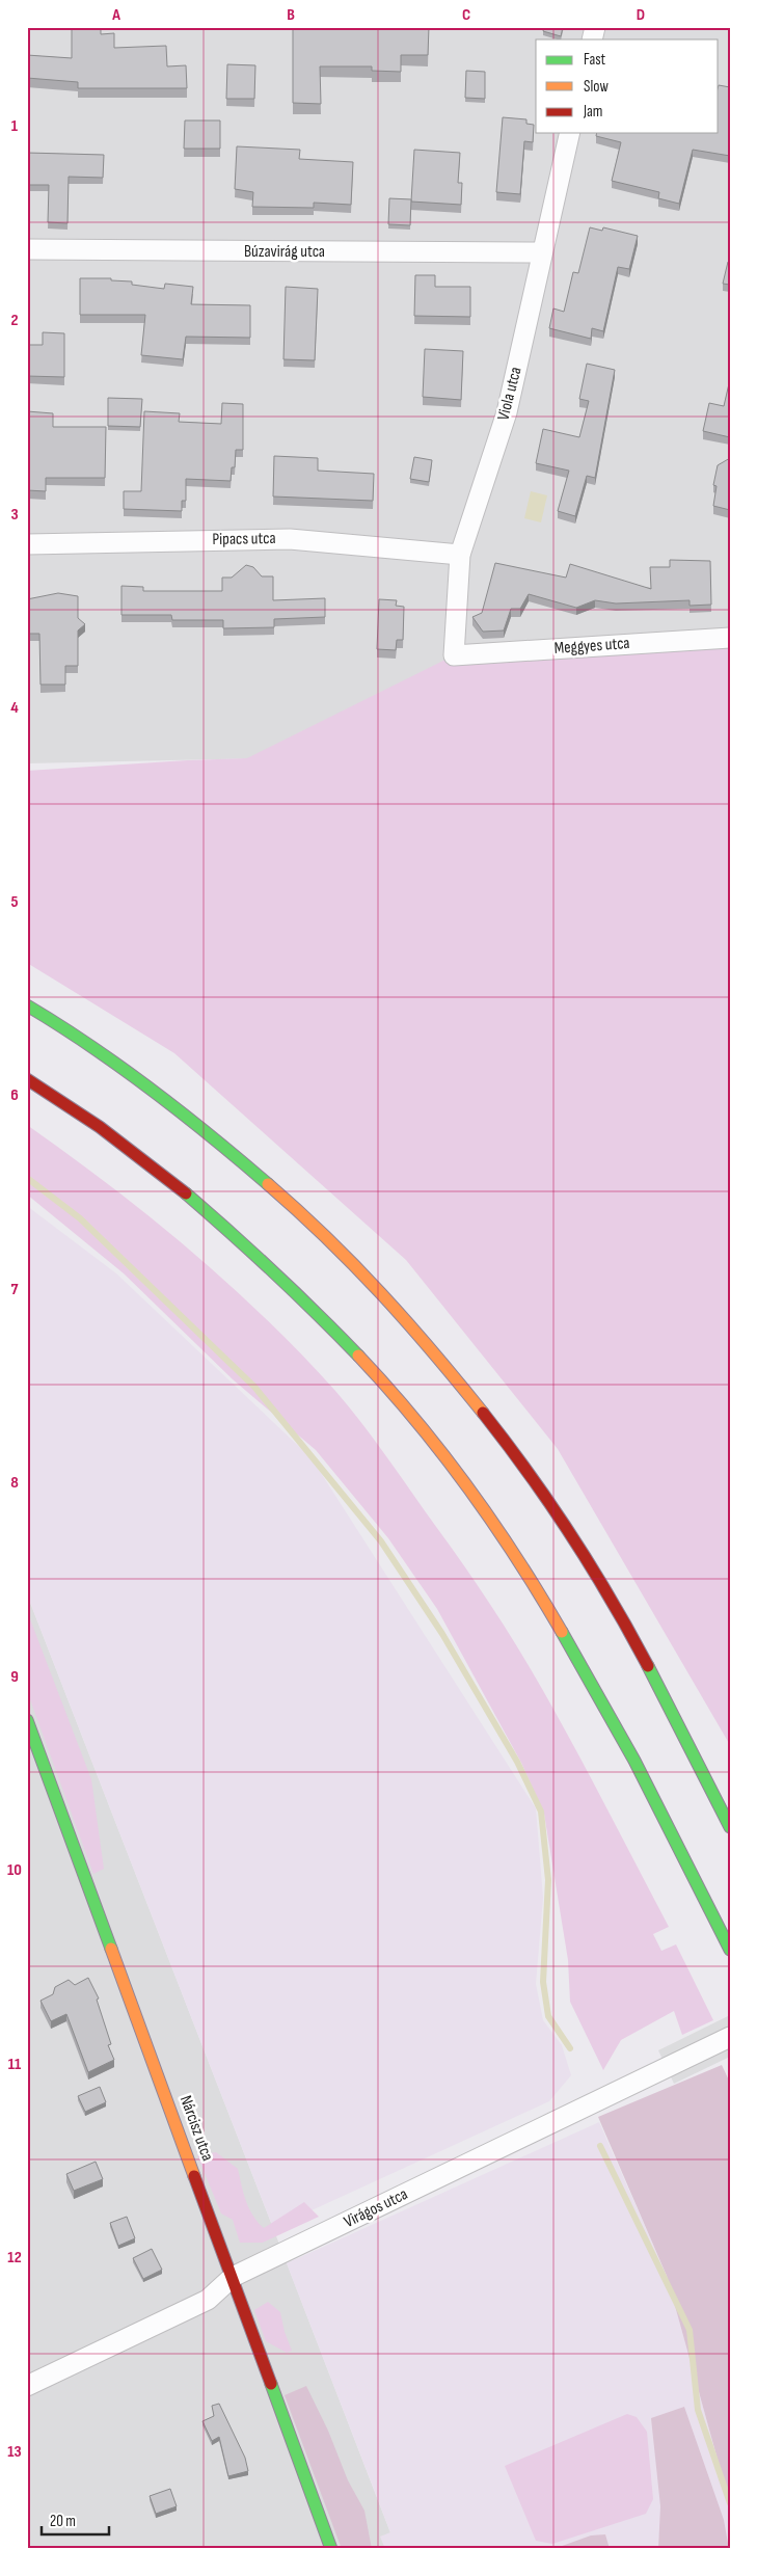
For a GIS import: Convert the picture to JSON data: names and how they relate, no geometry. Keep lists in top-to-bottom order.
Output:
{
  "streets": {
    "main road": ["Nárcisz utca"],
    "street": [
      "Búzavirág utca",
      "Viola utca",
      "Pipacs utca",
      "Meggyes utca",
      "Virágos utca"
    ]
  },
  "crossings": [
    ["Búzavirág utca", "Viola utca"],
    ["Viola utca", "Pipacs utca"],
    ["Viola utca", "Meggyes utca"],
    ["Nárcisz utca", "Virágos utca"]
  ],
  "legend": ["Fast", "Slow", "Jam"],
  "scale_bar": "20 m",
  "grid": {
    "columns": [
      "A",
      "B",
      "C",
      "D"
    ],
    "rows": [
      "1",
      "2",
      "3",
      "4",
      "5",
      "6",
      "7",
      "8",
      "9",
      "10",
      "11",
      "12",
      "13"
    ]
  }
}
